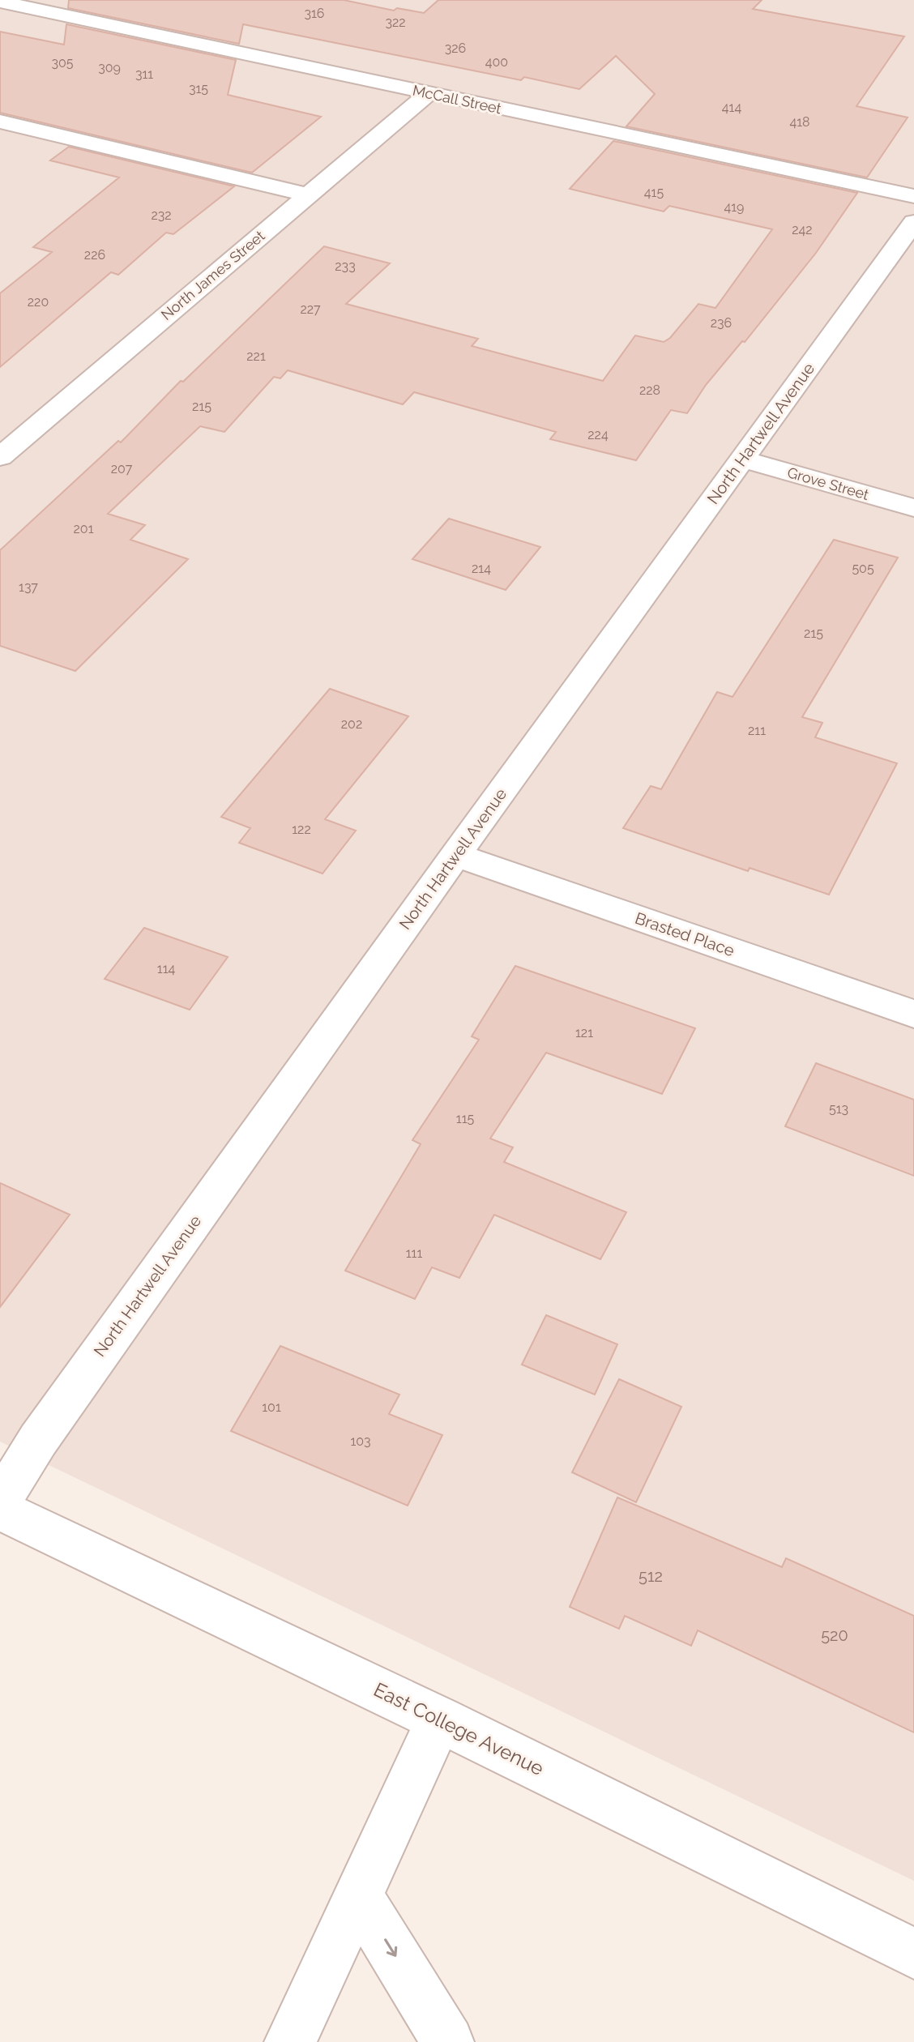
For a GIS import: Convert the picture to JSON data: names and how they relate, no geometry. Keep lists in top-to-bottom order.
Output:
{
  "streets": {
    "street": [
      "McCall Street",
      "North James Street",
      "North Hartwell Avenue",
      "Grove Street",
      "Brasted Place",
      "East College Avenue"
    ]
  },
  "crossings": [
    ["McCall Street", "North James Street"],
    ["North Hartwell Avenue", "Grove Street"],
    ["North Hartwell Avenue", "Brasted Place"]
  ],
  "house_numbers": [
    "316",
    "322",
    "326",
    "400",
    "305",
    "309",
    "311",
    "315",
    "414",
    "418",
    "415",
    "419",
    "232",
    "242",
    "226",
    "233",
    "220",
    "227",
    "236",
    "221",
    "228",
    "215",
    "224",
    "207",
    "201",
    "214",
    "505",
    "137",
    "215",
    "202",
    "211",
    "122",
    "114",
    "121",
    "513",
    "115",
    "111",
    "101",
    "103",
    "512",
    "520"
  ]
}
